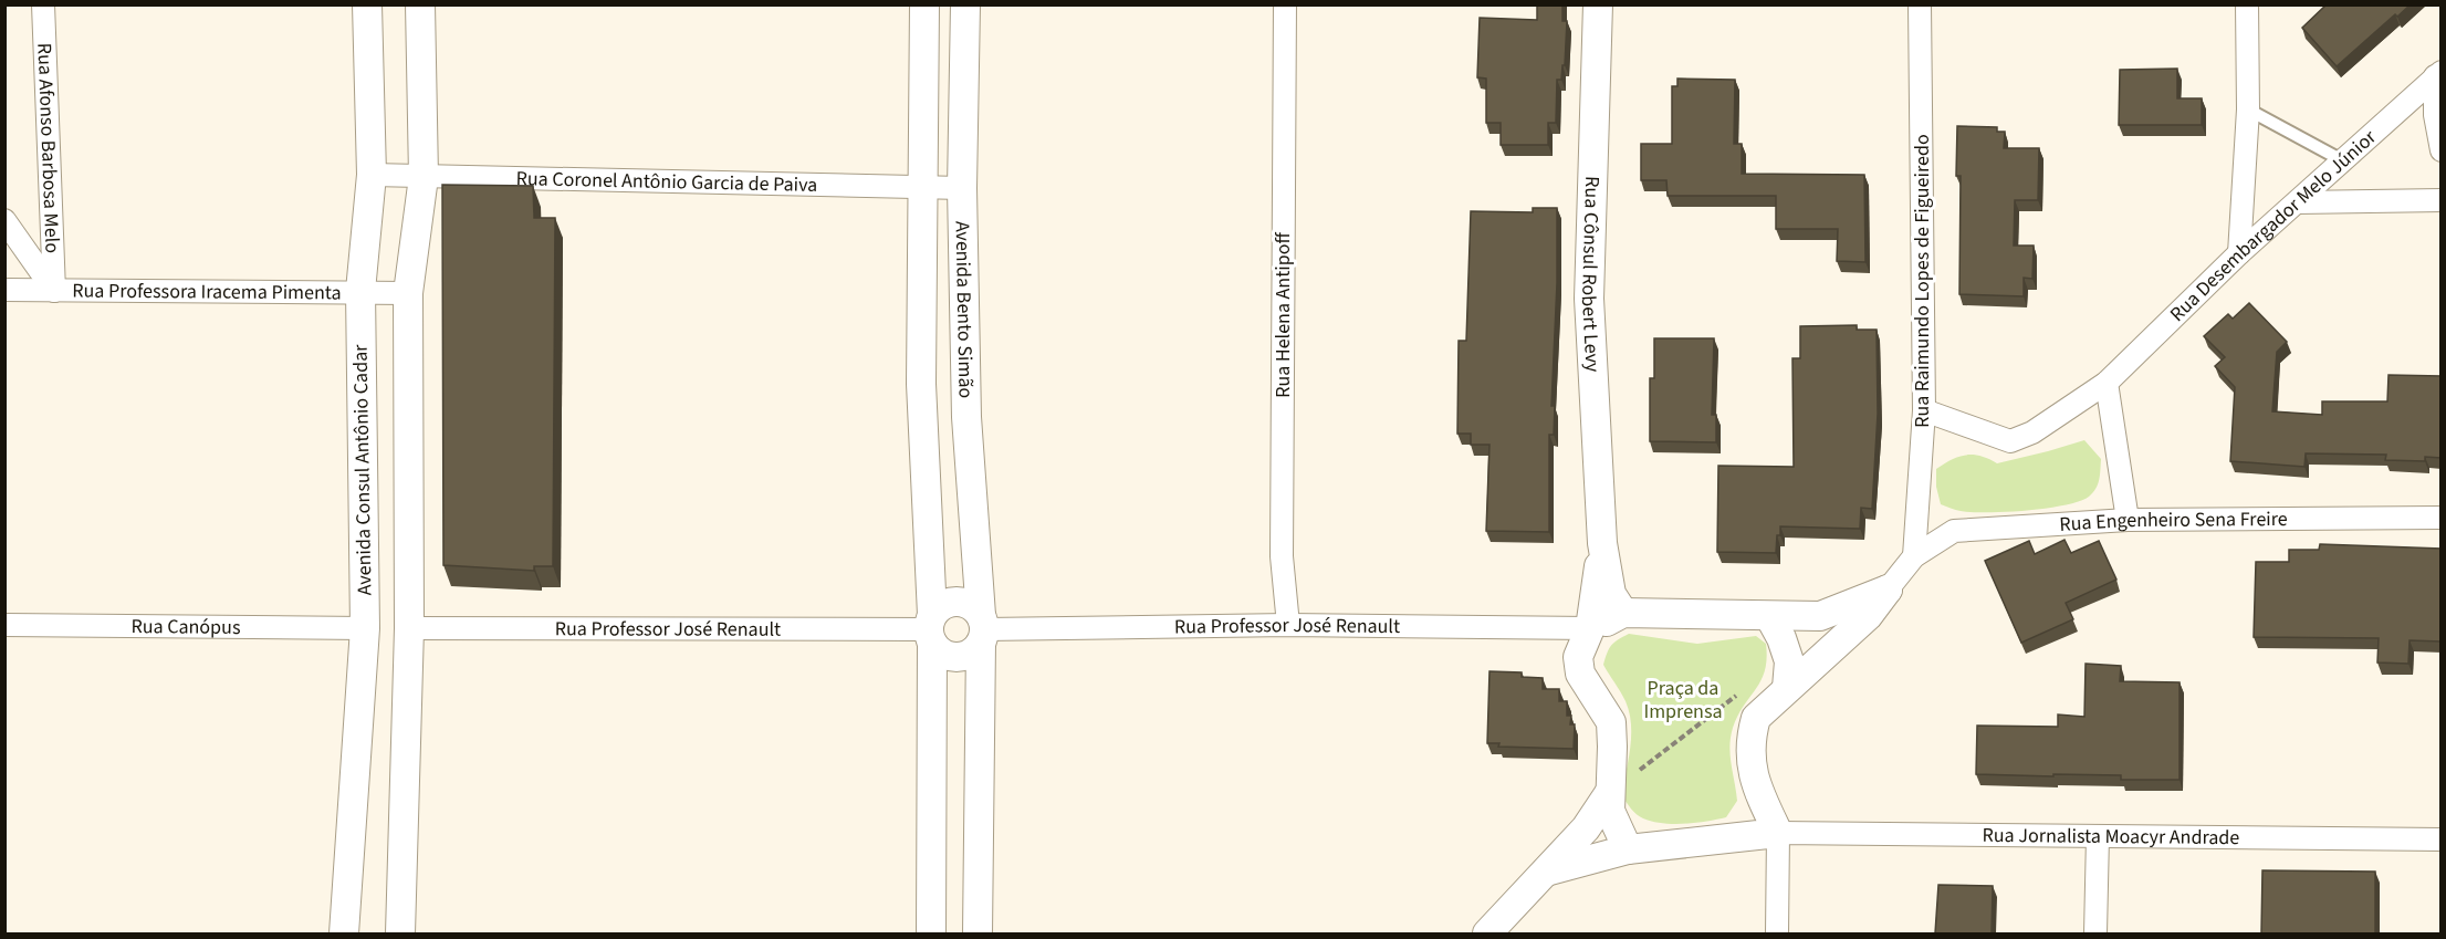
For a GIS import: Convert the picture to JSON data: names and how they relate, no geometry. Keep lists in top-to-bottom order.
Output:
{
  "streets": {
    "street": [
      "Rua Afonso Barbosa Melo",
      "Rua Coronel Antônio Garcia de Paiva",
      "Rua Desembargador Melo Júnior",
      "Rua Cônsul Robert Levy",
      "Rua Raimundo Lopes de Figueiredo",
      "Rua Professora Iracema Pimenta",
      "Avenida Bento Simão",
      "Rua Helena Antipoff",
      "Avenida Consul Antônio Cadar",
      "Rua Engenheiro Sena Freire",
      "Rua Canópus",
      "Rua Professor José Renault",
      "Rua Jornalista Moacyr Andrade"
    ]
  },
  "crossings": [
    ["Rua Afonso Barbosa Melo", "Rua Professora Iracema Pimenta"],
    ["Rua Coronel Antônio Garcia de Paiva", "Avenida Bento Simão"],
    ["Rua Coronel Antônio Garcia de Paiva", "Avenida Consul Antônio Cadar"],
    ["Rua Desembargador Melo Júnior", "Rua Raimundo Lopes de Figueiredo"],
    ["Rua Cônsul Robert Levy", "Rua Professor José Renault"],
    ["Rua Raimundo Lopes de Figueiredo", "Rua Engenheiro Sena Freire"],
    ["Rua Professora Iracema Pimenta", "Avenida Consul Antônio Cadar"],
    ["Avenida Bento Simão", "Rua Professor José Renault"],
    ["Rua Helena Antipoff", "Rua Professor José Renault"],
    ["Avenida Consul Antônio Cadar", "Rua Canópus"]
  ],
  "parks": ["Praça da Imprensa"]
}
